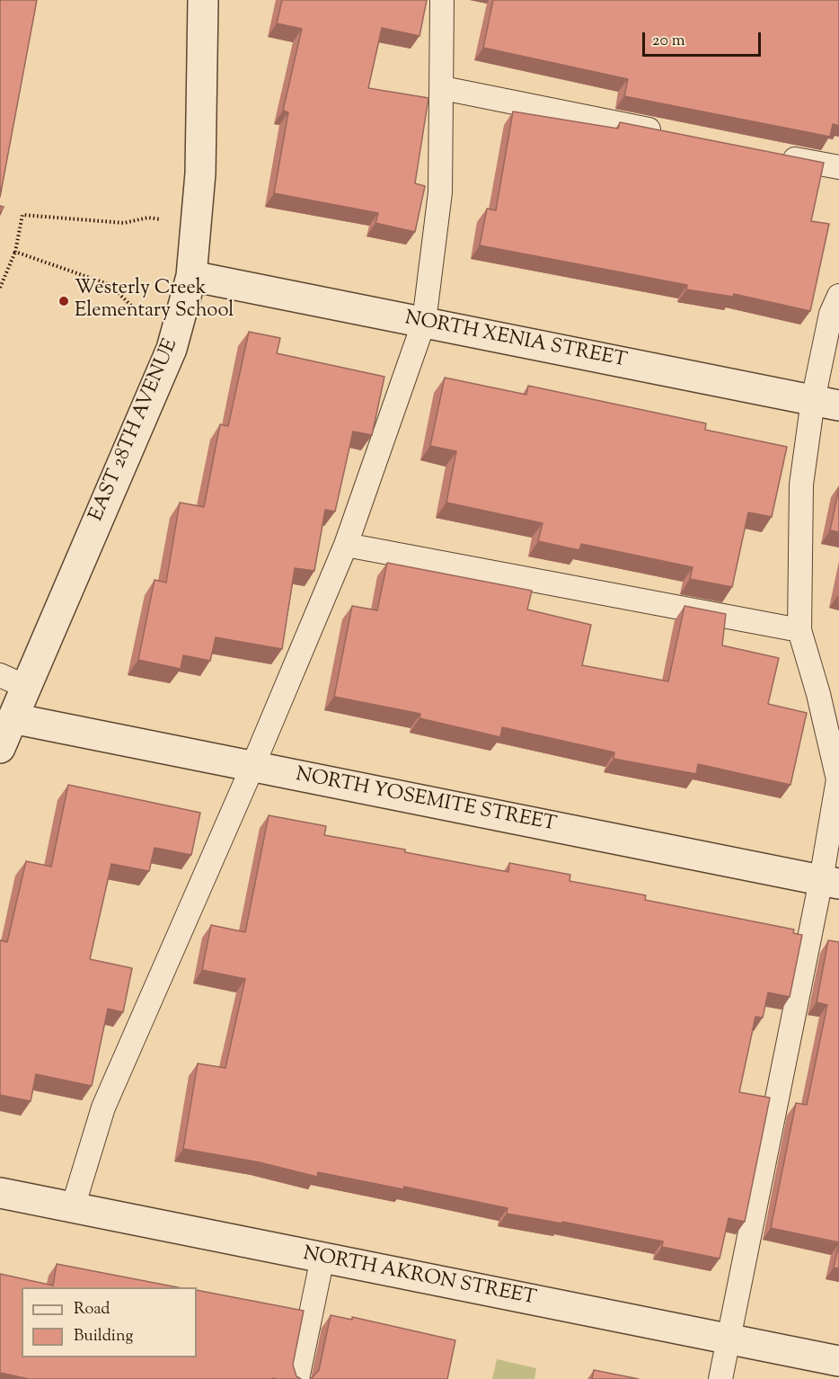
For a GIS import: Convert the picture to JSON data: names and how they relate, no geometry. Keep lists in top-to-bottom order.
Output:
{
  "streets": {
    "street": [
      "NORTH XENIA STREET",
      "EAST 28TH AVENUE",
      "NORTH YOSEMITE STREET",
      "NORTH AKRON STREET"
    ]
  },
  "crossings": [
    ["NORTH XENIA STREET", "EAST 28TH AVENUE"],
    ["EAST 28TH AVENUE", "NORTH YOSEMITE STREET"]
  ],
  "places": ["Westerly Creek Elementary School"],
  "legend": ["Road", "Building"],
  "scale_bar": "20 m"
}
